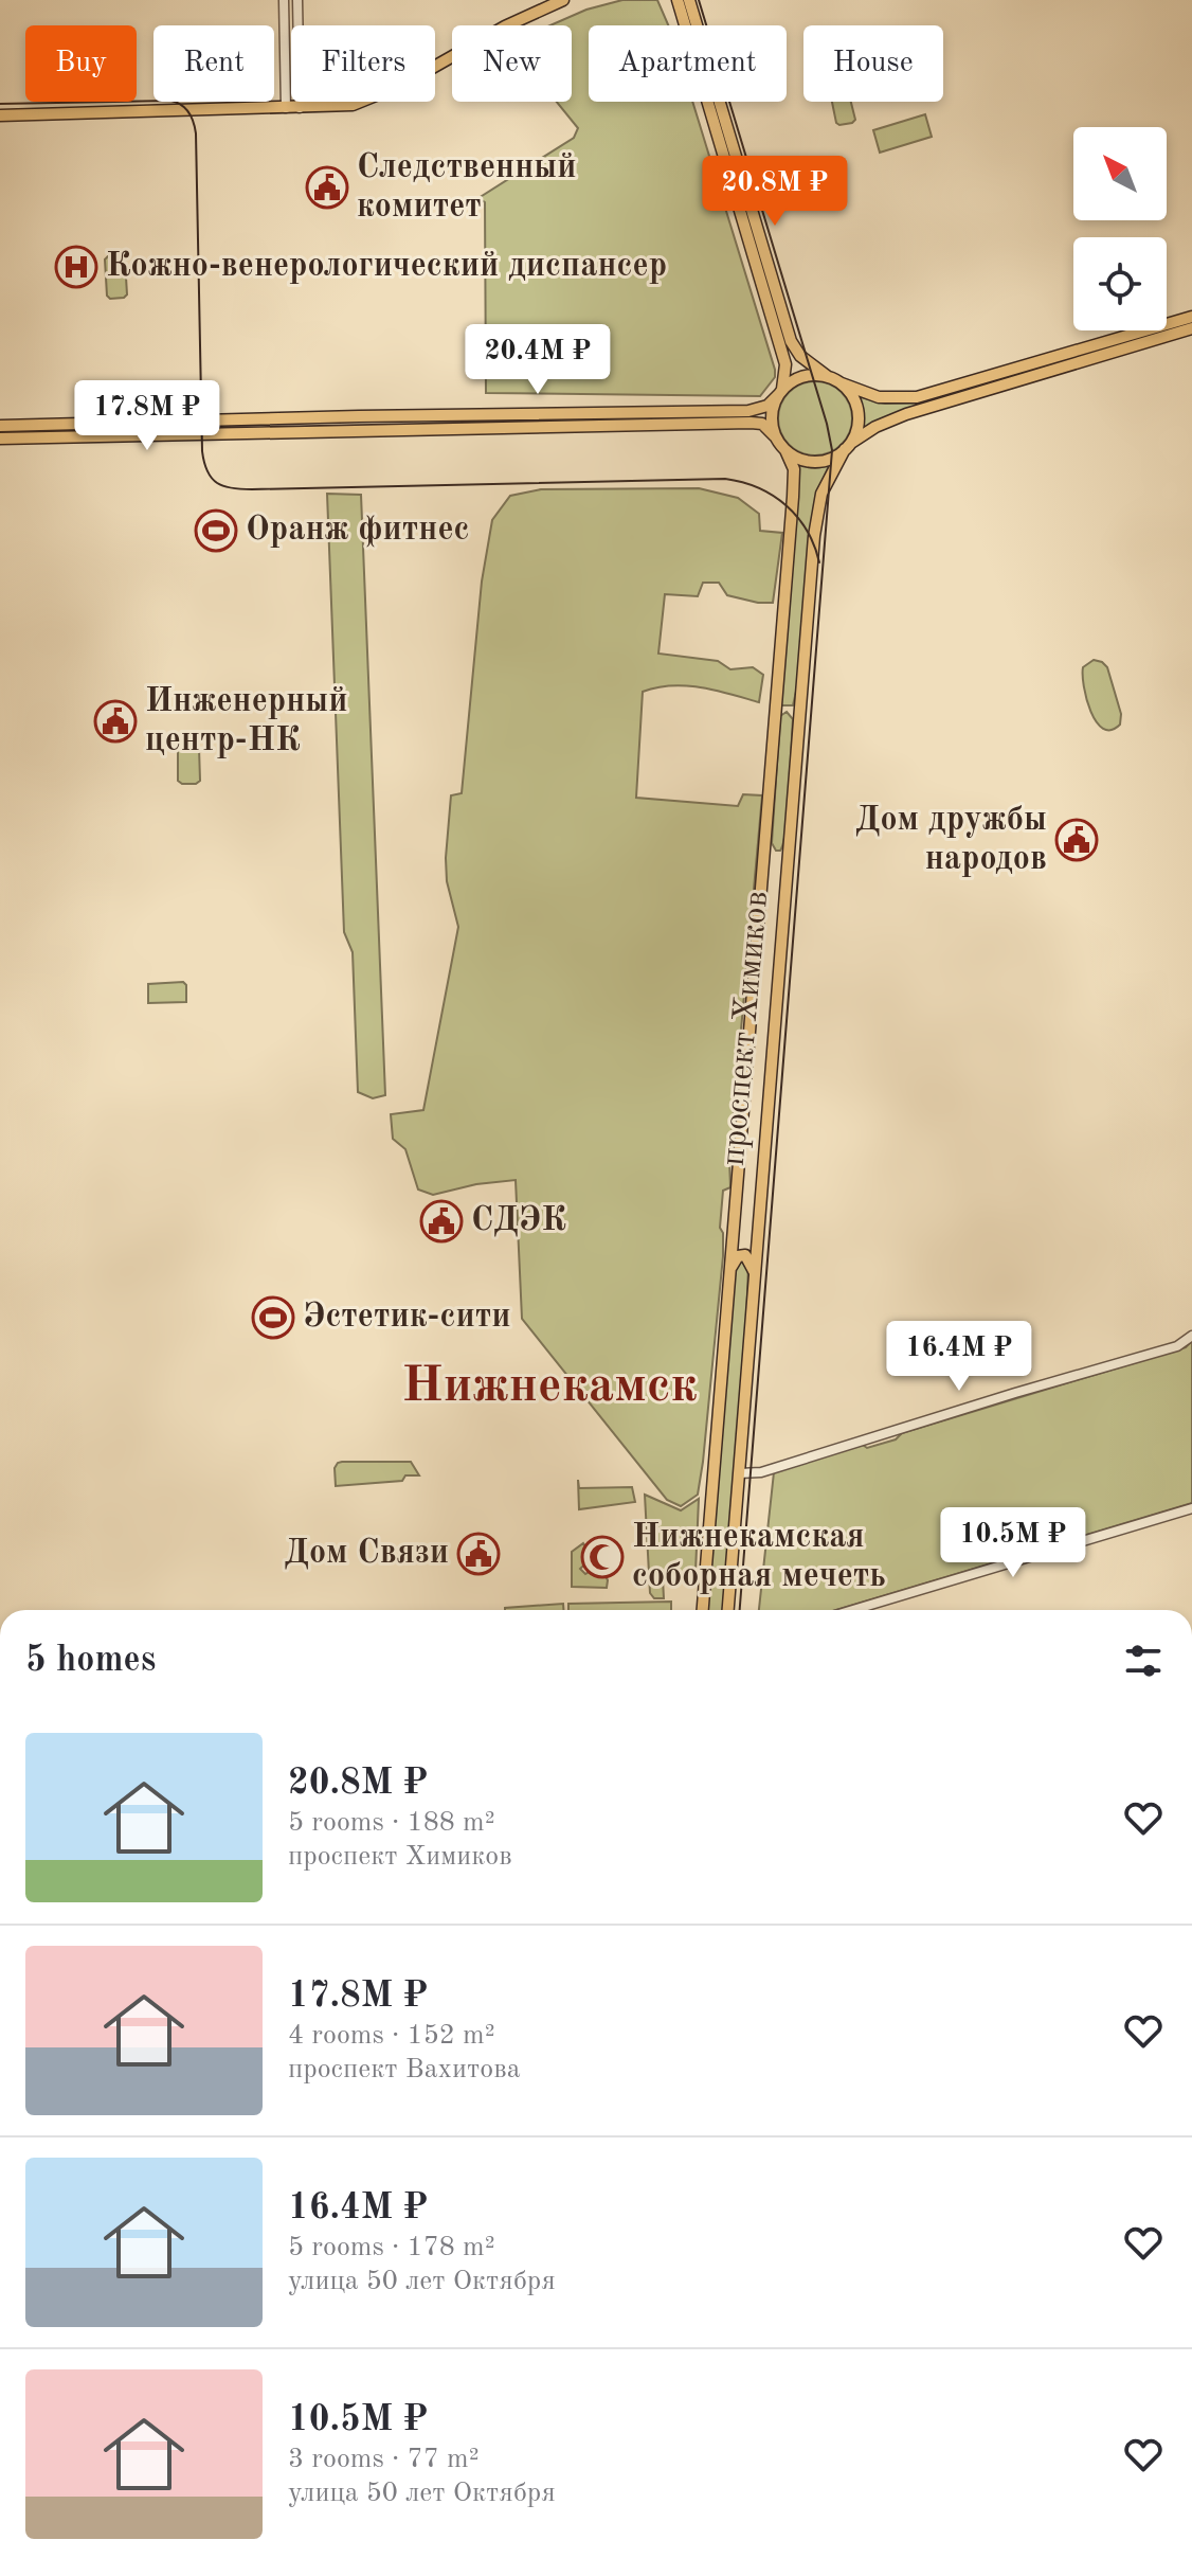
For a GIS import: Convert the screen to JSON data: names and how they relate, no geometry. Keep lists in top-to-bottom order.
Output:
{
  "streets": {
    "main road": ["проспект Химиков"]
  },
  "districts": ["Нижнекамск"],
  "places": {
    "public building": [
      "Следственный комитет",
      "Инженерный центр-НК",
      "Дом дружбы народов",
      "СДЭК",
      "Дом Связи"
    ],
    "hospital": ["Кожно-венерологический диспансер"],
    "sports": ["Оранж фитнес", "Эстетик-сити"],
    "mosque": ["Нижнекамская соборная мечеть"]
  },
  "north": "top left",
  "page": {
    "chip": [
      "Buy",
      "Rent",
      "Filters",
      "New",
      "Apartment",
      "House"
    ],
    "price": [
      "20.8M ₽",
      "20.4M ₽",
      "17.8M ₽",
      "16.4M ₽",
      "10.5M ₽"
    ],
    "heading": "5 homes",
    "list": [
      {
        "name": "20.8M ₽",
        "note": "5 rooms · 188 m² · проспект Химиков"
      },
      {
        "name": "17.8M ₽",
        "note": "4 rooms · 152 m² · проспект Вахитова"
      },
      {
        "name": "16.4M ₽",
        "note": "5 rooms · 178 m² · улица 50 лет Октября"
      },
      {
        "name": "10.5M ₽",
        "note": "3 rooms · 77 m² · улица 50 лет Октября"
      }
    ]
  }
}
